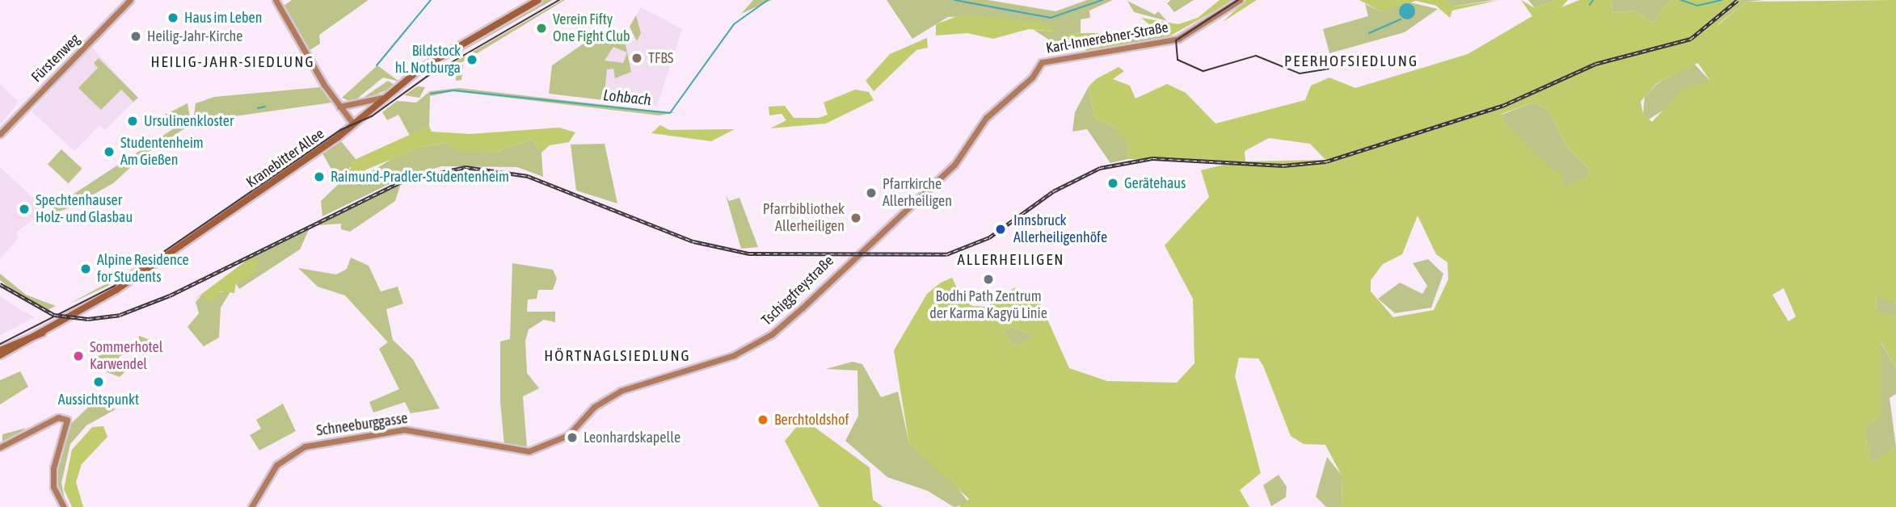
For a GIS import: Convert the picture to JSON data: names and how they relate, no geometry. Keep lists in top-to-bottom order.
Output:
{
  "streets": {
    "main road": ["Kranebitter Allee"],
    "street": [
      "Karl-Innerebner-Straße",
      "Fürstenweg",
      "Tschiggfreystraße",
      "Schneeburggasse"
    ]
  },
  "crossings": [
    ["Karl-Innerebner-Straße", "Tschiggfreystraße"],
    ["Tschiggfreystraße", "Schneeburggasse"]
  ],
  "districts": [
    "PEERHOFSIEDLUNG",
    "HEILIG-JAHR-SIEDLUNG",
    "ALLERHEILIGEN",
    "HÖRTNAGLSIEDLUNG"
  ],
  "water": ["Lohbach"],
  "places": [
    "Haus im Leben",
    "Verein Fifty One Fight Club",
    "Heilig-Jahr-Kirche",
    "TFBS",
    "Bildstock hl. Notburga",
    "Ursulinenkloster",
    "Studentenheim Am Gießen",
    "Raimund-Pradler-Studentenheim",
    "Gerätehaus",
    "Pfarrkirche Allerheiligen",
    "Spechtenhauser Holz- und Glasbau",
    "Pfarrbibliothek Allerheiligen",
    "Innsbruck Allerheiligenhöfe",
    "Alpine Residence for Students",
    "Bodhi Path Zentrum der Karma Kagyü Linie",
    "Sommerhotel Karwendel",
    "Aussichtspunkt",
    "Berchtoldshof",
    "Leonhardskapelle"
  ]
}
